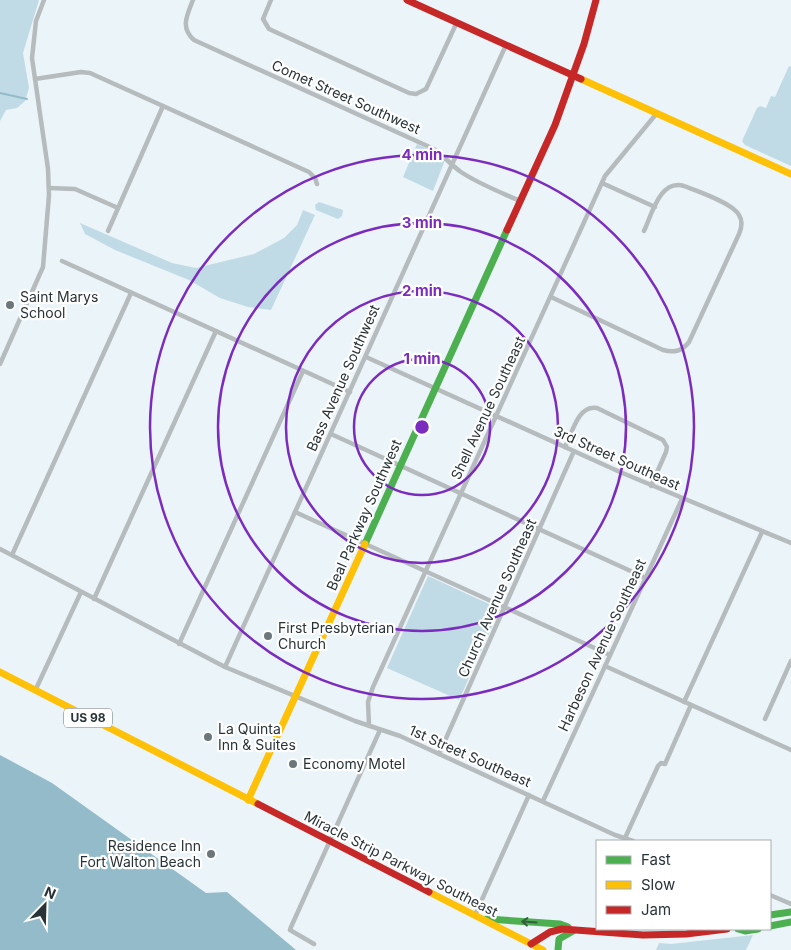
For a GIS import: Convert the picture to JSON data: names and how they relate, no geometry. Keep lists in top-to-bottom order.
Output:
{
  "streets": {
    "main road": ["Beal Parkway Southwest", "US 98", "Miracle Strip Parkway Southeast"],
    "street": [
      "Comet Street Southwest",
      "Bass Avenue Southwest",
      "Shell Avenue Southeast",
      "3rd Street Southeast",
      "Church Avenue Southeast",
      "Harbeson Avenue Southeast",
      "1st Street Southeast"
    ]
  },
  "crossings": [
    ["Comet Street Southwest", "Bass Avenue Southwest"],
    ["Comet Street Southwest", "Beal Parkway Southwest"],
    ["Bass Avenue Southwest", "3rd Street Southeast"],
    ["Bass Avenue Southwest", "1st Street Southeast"],
    ["Shell Avenue Southeast", "3rd Street Southeast"],
    ["Shell Avenue Southeast", "1st Street Southeast"],
    ["3rd Street Southeast", "Beal Parkway Southwest"],
    ["3rd Street Southeast", "Church Avenue Southeast"],
    ["3rd Street Southeast", "Harbeson Avenue Southeast"],
    ["Beal Parkway Southwest", "US 98"],
    ["Beal Parkway Southwest", "1st Street Southeast"],
    ["Beal Parkway Southwest", "Miracle Strip Parkway Southeast"],
    ["Church Avenue Southeast", "1st Street Southeast"],
    ["Harbeson Avenue Southeast", "1st Street Southeast"],
    ["US 98", "Miracle Strip Parkway Southeast"]
  ],
  "places": [
    "Saint Marys School",
    "First Presbyterian Church",
    "La Quinta Inn & Suites",
    "Economy Motel",
    "Residence Inn Fort Walton Beach"
  ],
  "legend": ["Fast", "Slow", "Jam"],
  "north": "top right",
  "rings": [
    "4 min",
    "3 min",
    "2 min",
    "1 min"
  ]
}
